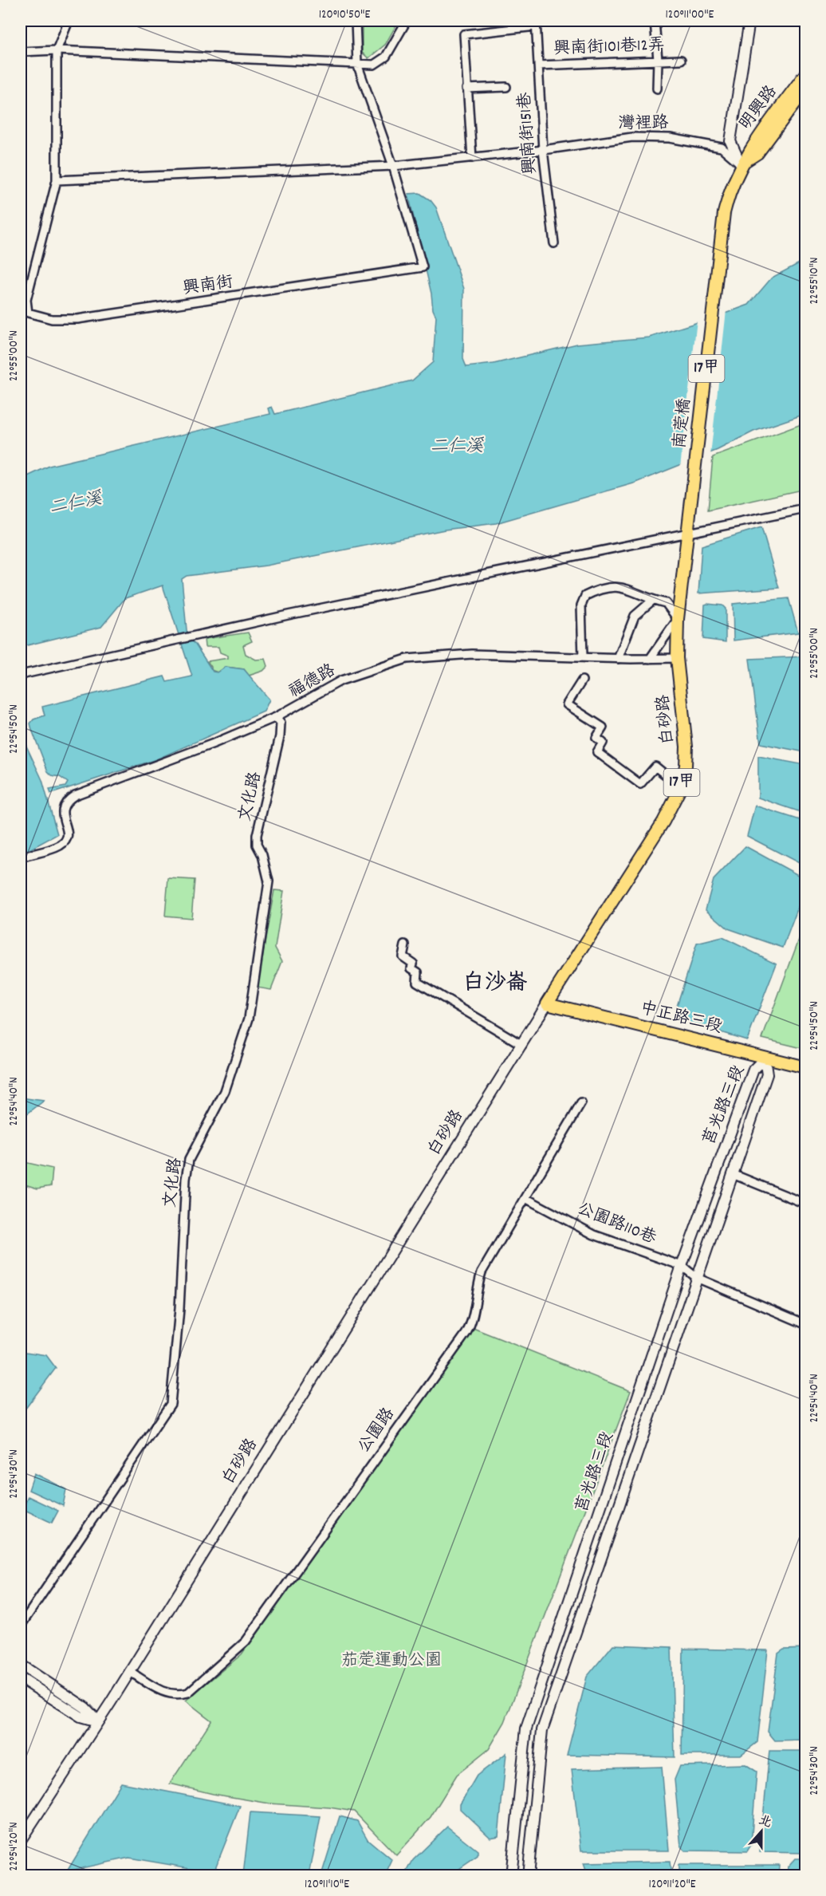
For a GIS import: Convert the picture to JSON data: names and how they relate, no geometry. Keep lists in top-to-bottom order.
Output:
{
  "streets": {
    "main road": [
      "明興路",
      "17甲",
      "南萣橋",
      "白砂路",
      "中正路三段"
    ],
    "street": [
      "興南街101巷12弄",
      "灣裡路",
      "興南街151巷",
      "興南街",
      "福德路",
      "文化路",
      "莒光路三段",
      "公園路110巷",
      "公園路"
    ]
  },
  "crossings": [
    ["興南街101巷12弄", "興南街151巷"],
    ["明興路", "灣裡路"],
    ["明興路", "南萣橋"],
    ["灣裡路", "興南街151巷"],
    ["灣裡路", "興南街"],
    ["南萣橋", "白砂路"],
    ["福德路", "白砂路"],
    ["福德路", "文化路"],
    ["白砂路", "中正路三段"],
    ["白砂路", "公園路"],
    ["中正路三段", "莒光路三段"],
    ["莒光路三段", "公園路110巷"],
    ["公園路110巷", "公園路"]
  ],
  "districts": ["白沙崙"],
  "water": ["二仁溪"],
  "parks": ["茄萣運動公園"],
  "north": "top",
  "coordinates": [
    "120°10'50\"E",
    "120°11'00\"E",
    "22°55'10\"N",
    "22°55'00\"N",
    "22°54'50\"N",
    "22°54'40\"N",
    "22°54'30\"N",
    "22°54'20\"N",
    "120°11'10\"E",
    "120°11'20\"E"
  ]
}
